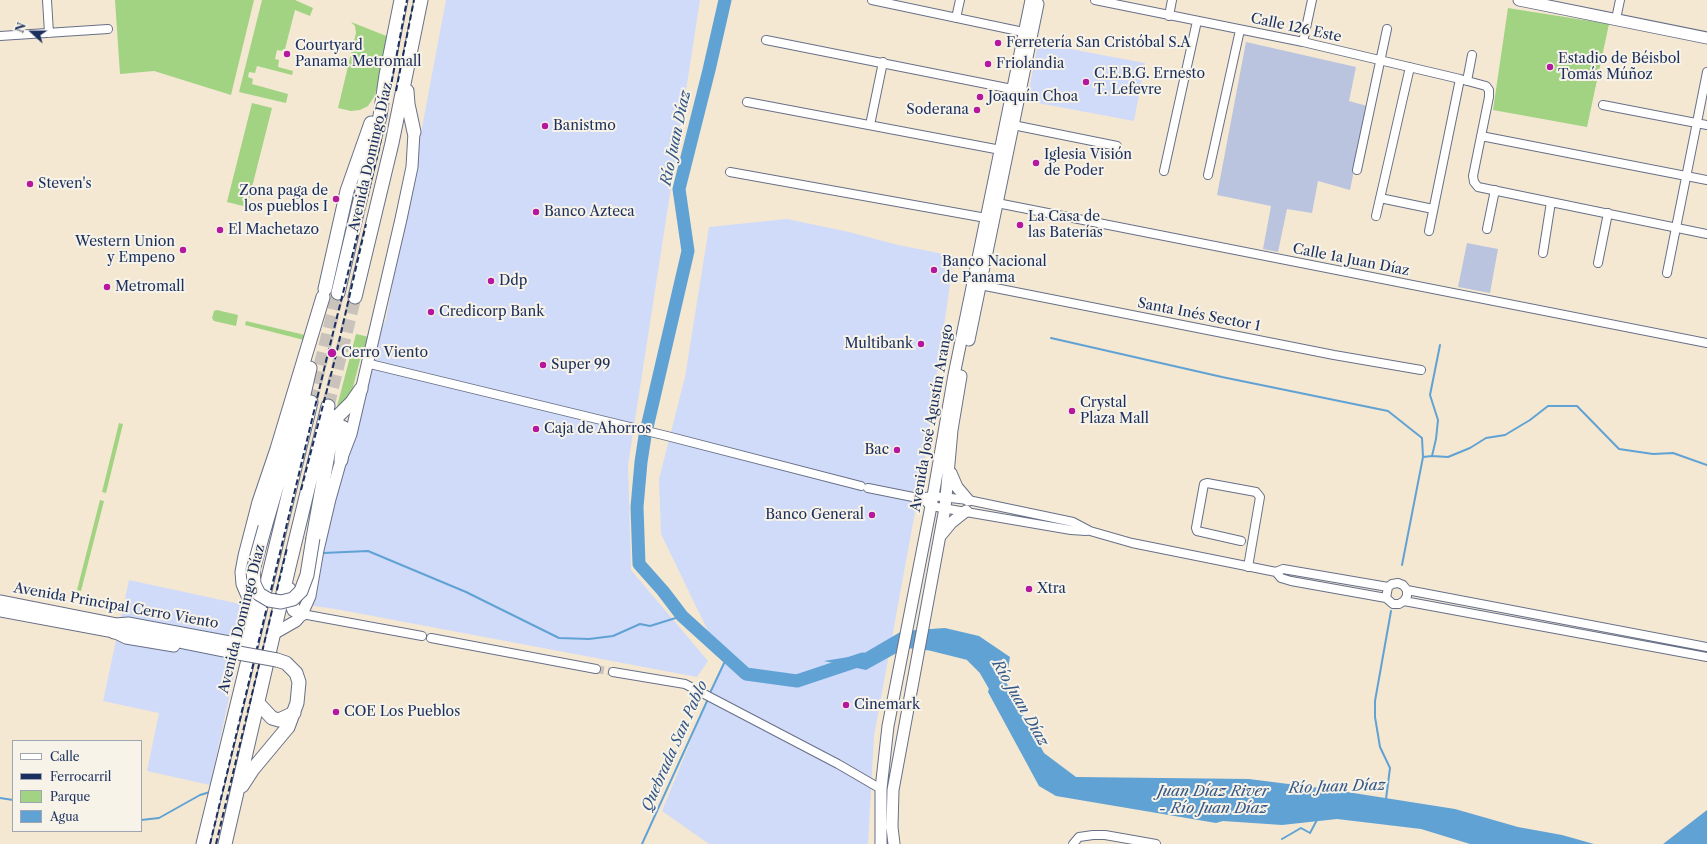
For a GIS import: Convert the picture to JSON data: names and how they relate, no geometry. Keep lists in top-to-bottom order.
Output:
{
  "streets": {
    "main road": ["Avenida Domingo Díaz", "Avenida José Agustín Arango", "Avenida Principal Cerro Viento"],
    "street": ["Calle 126 Este", "Calle 1a Juan Díaz", "Santa Inés Sector 1"]
  },
  "crossings": [
    ["Calle 1a Juan Díaz", "Avenida José Agustín Arango"],
    ["Santa Inés Sector 1", "Avenida José Agustín Arango"]
  ],
  "water": ["Río Juan Díaz", "Quebrada San Pablo", "Juan Díaz River - Río Juan Díaz"],
  "places": [
    "Ferretería San Cristóbal S.A",
    "Courtyard Panama Metromall",
    "Friolandia",
    "Estadio de Béisbol Tomás Múñoz",
    "C.E.B.G. Ernesto T. Lefevre",
    "Joaquín Choa",
    "Soderana",
    "Banistmo",
    "Iglesia Visión de Poder",
    "Steven's",
    "Zona paga de los pueblos I",
    "Banco Azteca",
    "La Casa de las Baterías",
    "El Machetazo",
    "Western Union y Empeno",
    "Banco Nacional de Panama",
    "Ddp",
    "Metromall",
    "Credicorp Bank",
    "Multibank",
    "Cerro Viento",
    "Super 99",
    "Crystal Plaza Mall",
    "Caja de Ahorros",
    "Bac",
    "Banco General",
    "Xtra",
    "Cinemark",
    "COE Los Pueblos"
  ],
  "legend": [
    "Calle",
    "Ferrocarril",
    "Parque",
    "Agua"
  ],
  "north": "left"
}
